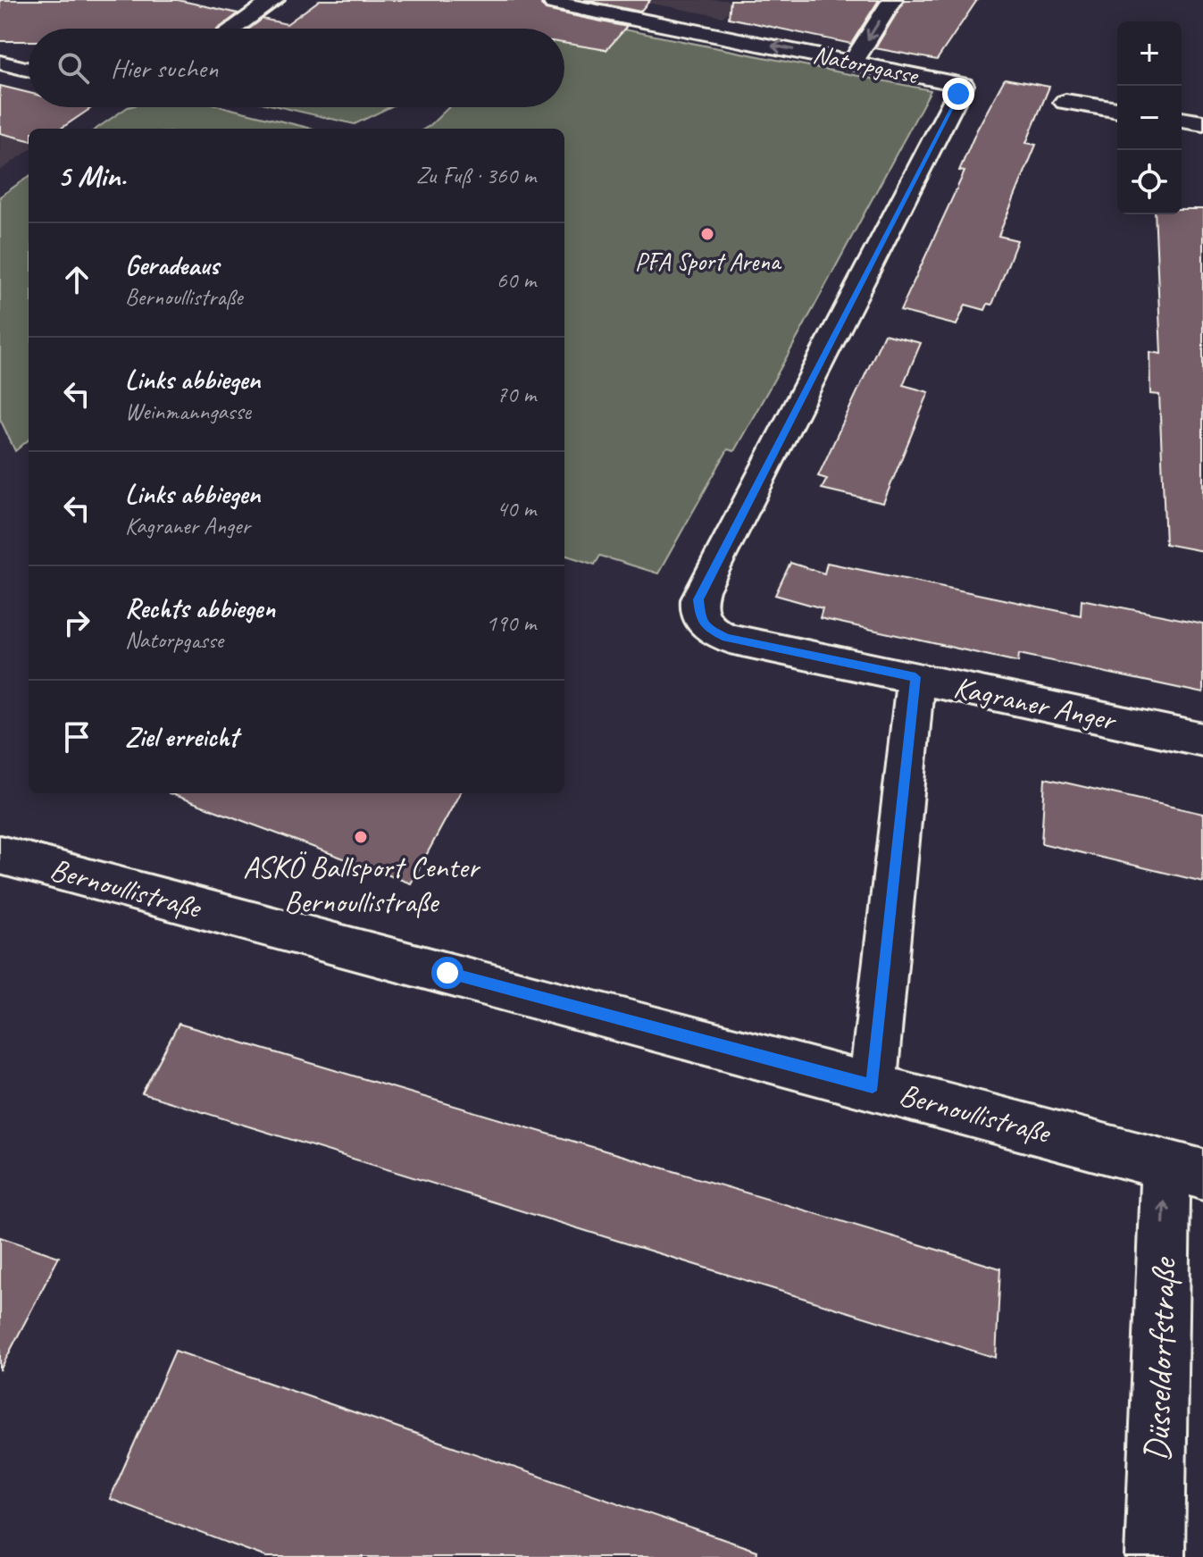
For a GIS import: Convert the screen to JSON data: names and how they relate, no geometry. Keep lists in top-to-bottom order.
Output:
{
  "streets": {
    "street": [
      "Natorpgasse",
      "Kagraner Anger",
      "Bernoullistraße",
      "Düsseldorfstraße"
    ]
  },
  "crossings": [
    ["Natorpgasse", "Kagraner Anger"],
    ["Bernoullistraße", "Düsseldorfstraße"]
  ],
  "one_way": ["Düsseldorfstraße"],
  "places": ["PFA Sport Arena", "ASKÖ Ballsport Center Bernoullistraße"],
  "page": {
    "map_buttons": ["+", "−"],
    "search": "Hier suchen",
    "heading": ["5 Min.", "Zu Fuß · 360 m"],
    "list": [
      ["Geradeaus", "Bernoullistraße", "60 m"],
      ["Links abbiegen", "Weinmanngasse", "70 m"],
      ["Links abbiegen", "Kagraner Anger", "40 m"],
      ["Rechts abbiegen", "Natorpgasse", "190 m"],
      "Ziel erreicht"
    ]
  }
}
